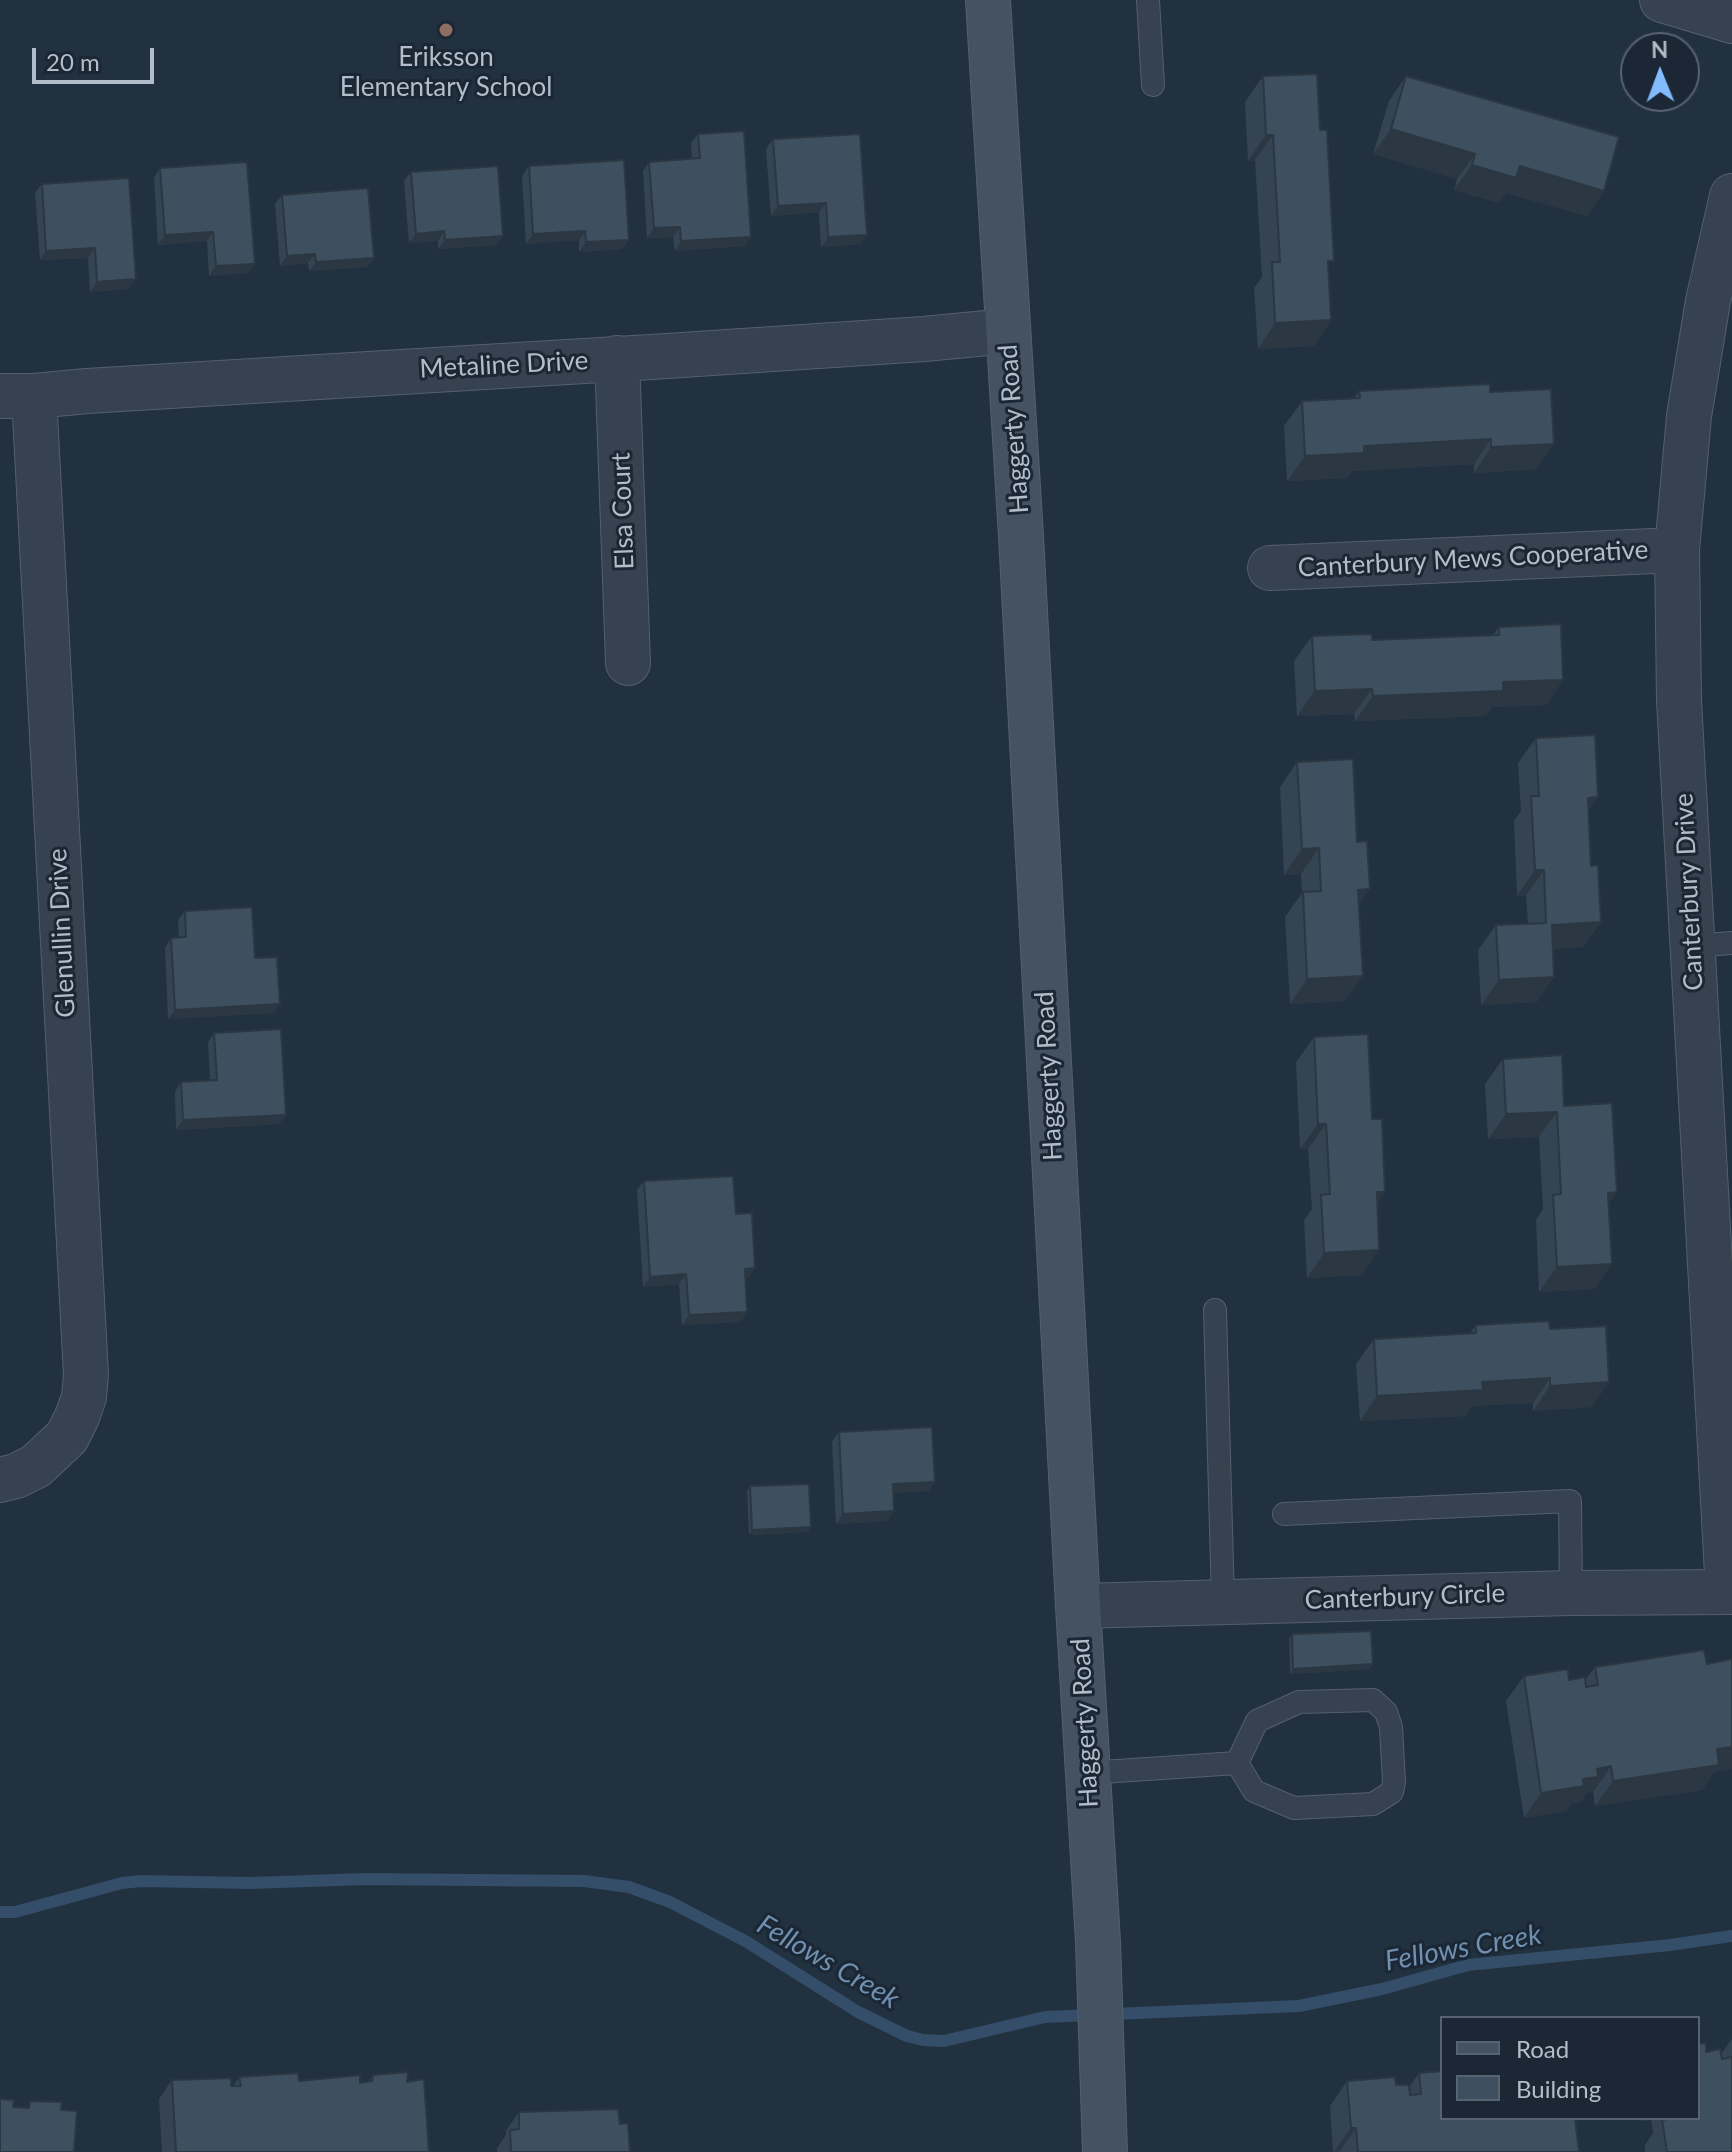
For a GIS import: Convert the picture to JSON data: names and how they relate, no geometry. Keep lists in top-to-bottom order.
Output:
{
  "streets": {
    "main road": ["Haggerty Road"],
    "street": [
      "Metaline Drive",
      "Elsa Court",
      "Canterbury Mews Cooperative",
      "Canterbury Drive",
      "Glenullin Drive",
      "Canterbury Circle"
    ]
  },
  "crossings": [
    ["Metaline Drive", "Haggerty Road"],
    ["Metaline Drive", "Elsa Court"],
    ["Metaline Drive", "Glenullin Drive"],
    ["Haggerty Road", "Canterbury Circle"],
    ["Canterbury Mews Cooperative", "Canterbury Drive"],
    ["Canterbury Drive", "Canterbury Circle"]
  ],
  "water": ["Fellows Creek"],
  "places": ["Eriksson Elementary School"],
  "legend": ["Road", "Building"],
  "scale_bar": "20 m",
  "north": "top"
}
